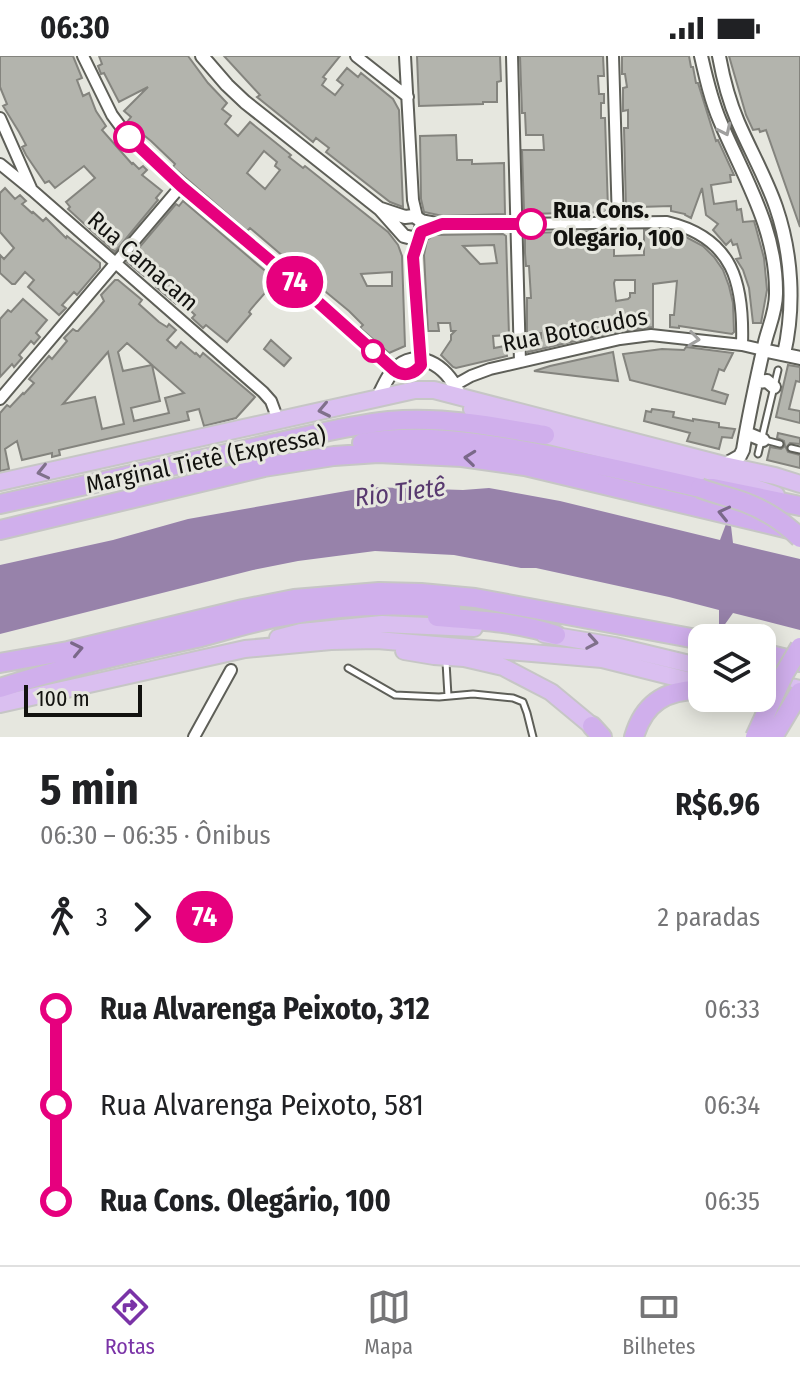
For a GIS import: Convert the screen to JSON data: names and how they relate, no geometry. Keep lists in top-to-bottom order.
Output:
{
  "streets": {
    "highway": ["Marginal Tietê (Expressa)"],
    "street": ["Rua Camacam", "Rua Botocudos"]
  },
  "one_way": ["Rua Botocudos"],
  "water": ["Rio Tietê"],
  "places": ["Rua Cons. Olegário, 100"],
  "lines": ["bus line 74"],
  "scale_bar": "100 m",
  "page": {
    "status": "06:30",
    "on_map": "74",
    "scale": "100 m",
    "heading": ["5 min", "06:30 – 06:35 · Ônibus", "R$6.96"],
    "legs": ["3", "74", "2 paradas"],
    "list": [
      {
        "name": "Rua Alvarenga Peixoto, 312",
        "value": "06:33"
      },
      {
        "name": "Rua Alvarenga Peixoto, 581",
        "value": "06:34"
      },
      {
        "name": "Rua Cons. Olegário, 100",
        "value": "06:35"
      }
    ],
    "tabs": ["Rotas", "Mapa", "Bilhetes"]
  }
}
